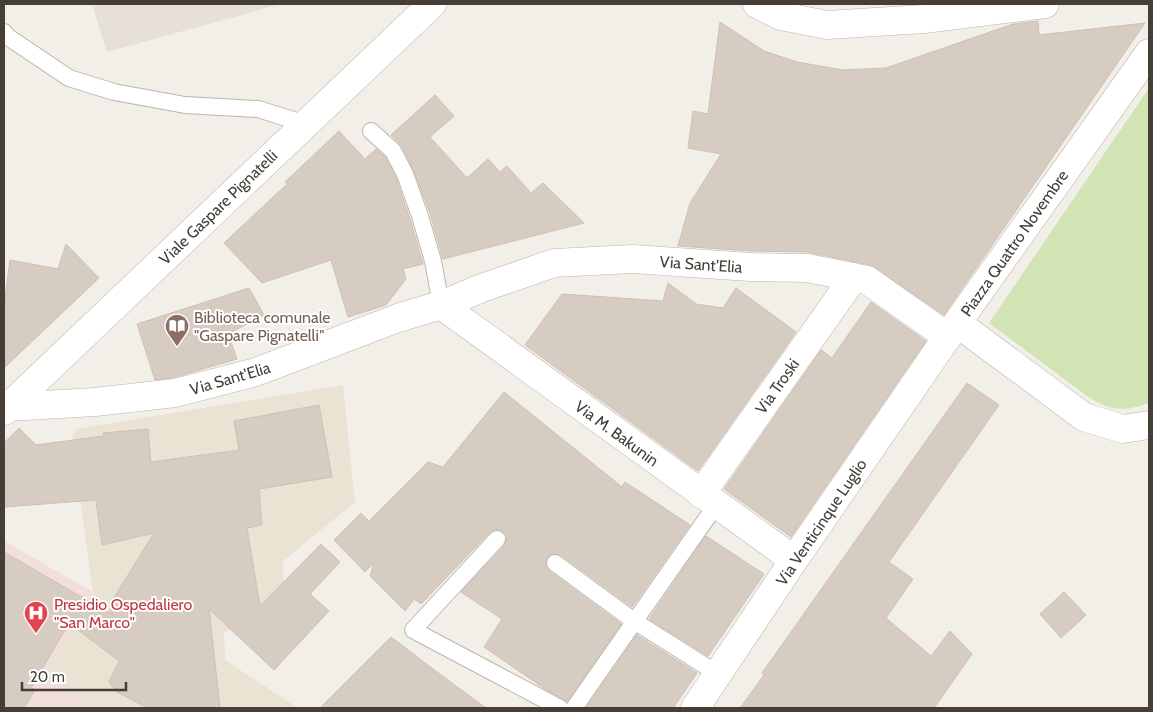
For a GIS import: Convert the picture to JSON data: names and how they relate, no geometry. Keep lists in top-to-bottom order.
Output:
{
  "streets": {
    "street": [
      "Viale Gaspare Pignatelli",
      "Piazza Quattro Novembre",
      "Via Sant'Elia",
      "Via Troski",
      "Via M. Bakunin",
      "Via Venticinque Luglio"
    ]
  },
  "crossings": [
    ["Viale Gaspare Pignatelli", "Via Sant'Elia"],
    ["Piazza Quattro Novembre", "Via Sant'Elia"],
    ["Piazza Quattro Novembre", "Via Venticinque Luglio"],
    ["Via Sant'Elia", "Via Troski"],
    ["Via Sant'Elia", "Via M. Bakunin"],
    ["Via Sant'Elia", "Via Venticinque Luglio"],
    ["Via Troski", "Via M. Bakunin"],
    ["Via M. Bakunin", "Via Venticinque Luglio"]
  ],
  "places": {
    "library": ["Biblioteca comunale \"Gaspare Pignatelli\""],
    "hospital": ["Presidio Ospedaliero \"San Marco\""]
  },
  "scale_bar": "20 m"
}
